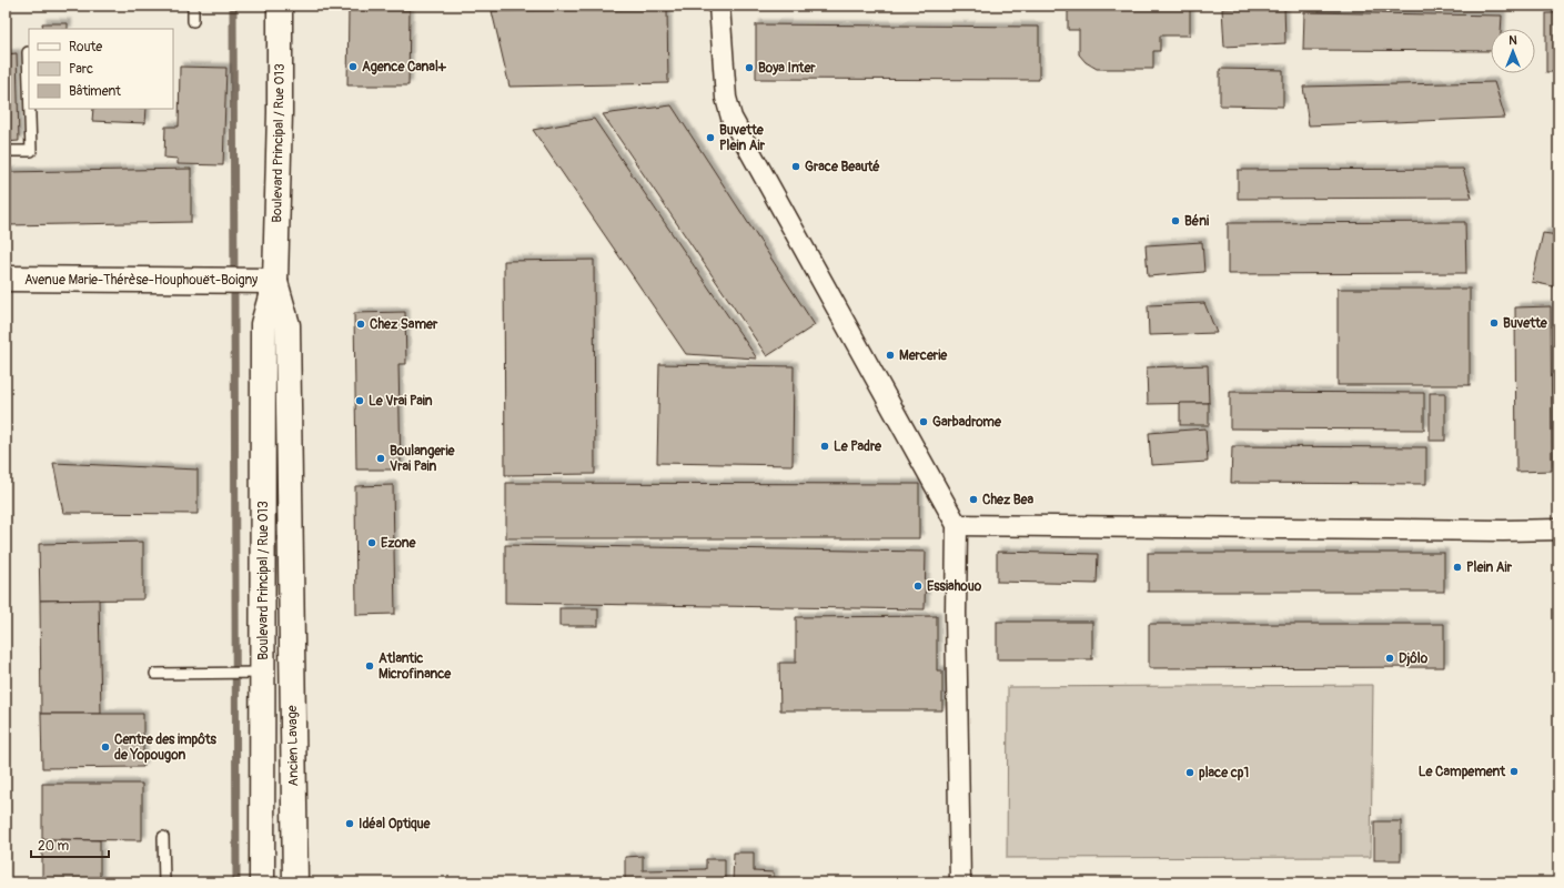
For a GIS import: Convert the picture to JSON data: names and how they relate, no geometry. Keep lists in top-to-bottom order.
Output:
{
  "streets": {
    "main road": ["Boulevard Principal / Rue O13", "Avenue Marie-Thérèse-Houphouët-Boigny", "Ancien Lavage"]
  },
  "crossings": [
    ["Boulevard Principal / Rue O13", "Avenue Marie-Thérèse-Houphouët-Boigny"],
    ["Boulevard Principal / Rue O13", "Ancien Lavage"]
  ],
  "places": [
    "Agence Canal+",
    "Boya Inter",
    "Buvette Plein Air",
    "Grace Beauté",
    "Béni",
    "Buvette",
    "Chez Samer",
    "Mercerie",
    "Le Vrai Pain",
    "Garbadrome",
    "Le Padre",
    "Boulangerie Vrai Pain",
    "Chez Bea",
    "Ezone",
    "Plein Air",
    "Essiahouo",
    "Djôlo",
    "Atlantic Microfinance",
    "Centre des impôts de Yopougon",
    "Le Campement",
    "place cp1",
    "Idéal Optique"
  ],
  "legend": ["Route", "Parc", "Bâtiment"],
  "scale_bar": "20 m",
  "north": "top"
}
